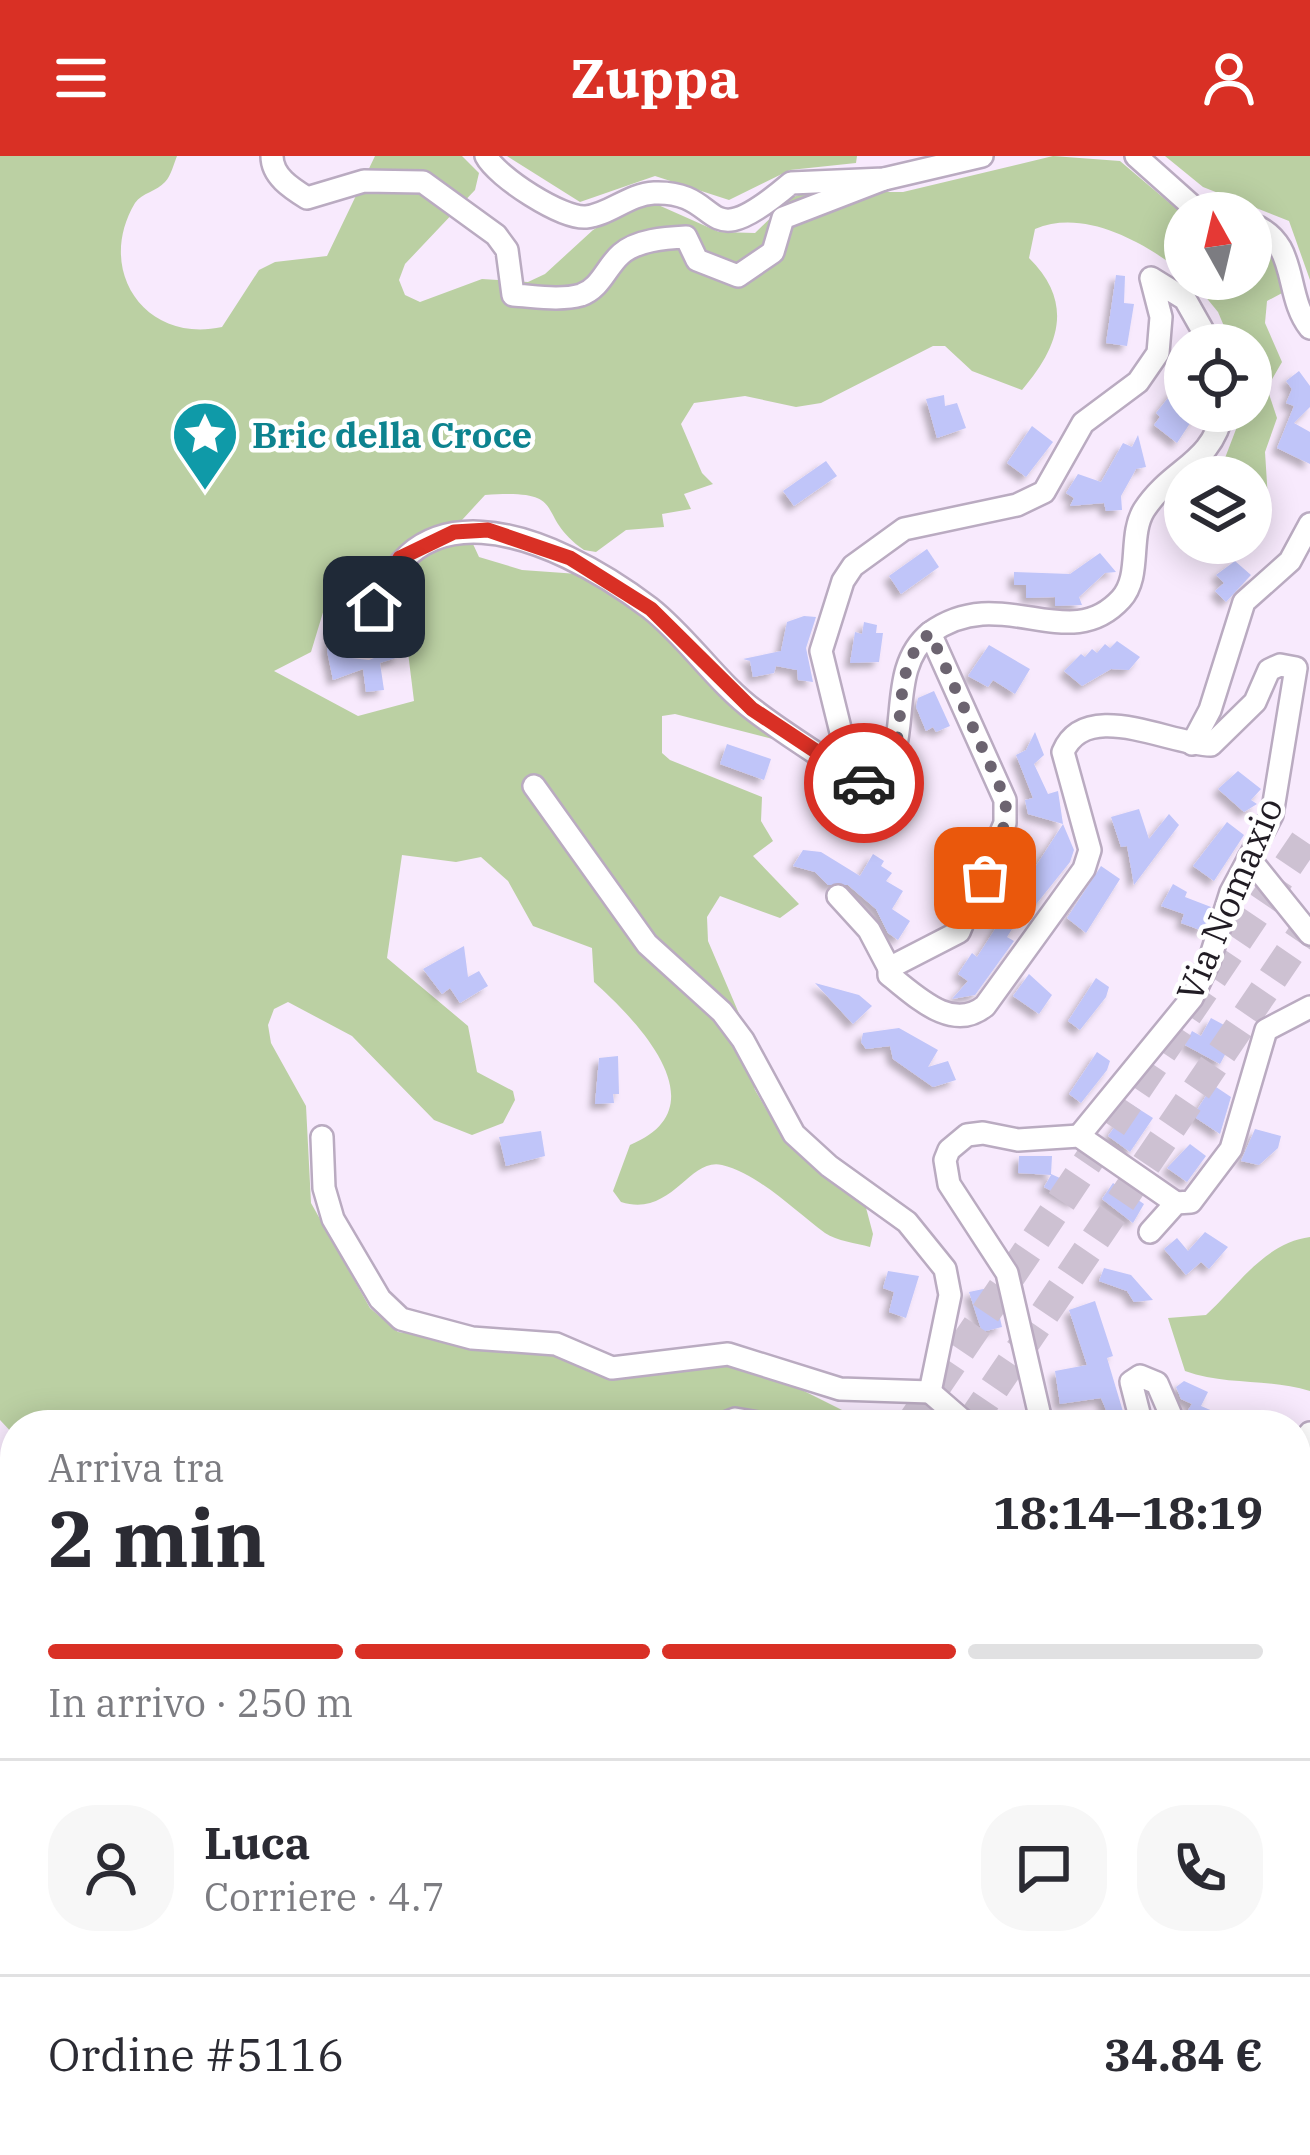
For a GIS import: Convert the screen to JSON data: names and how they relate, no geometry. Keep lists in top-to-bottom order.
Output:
{
  "streets": {
    "street": ["Via Nomaxio"]
  },
  "places": {
    "place": ["Bric della Croce"]
  },
  "north": "top",
  "page": {
    "header": "Zuppa",
    "heading": ["2 min", "Arriva tra", "18:14–18:19"],
    "panel": [
      "Luca",
      "Corriere · 4.7",
      "Ordine #5116",
      "34.84 €"
    ],
    "bar": "In arrivo · 250 m"
  }
}
